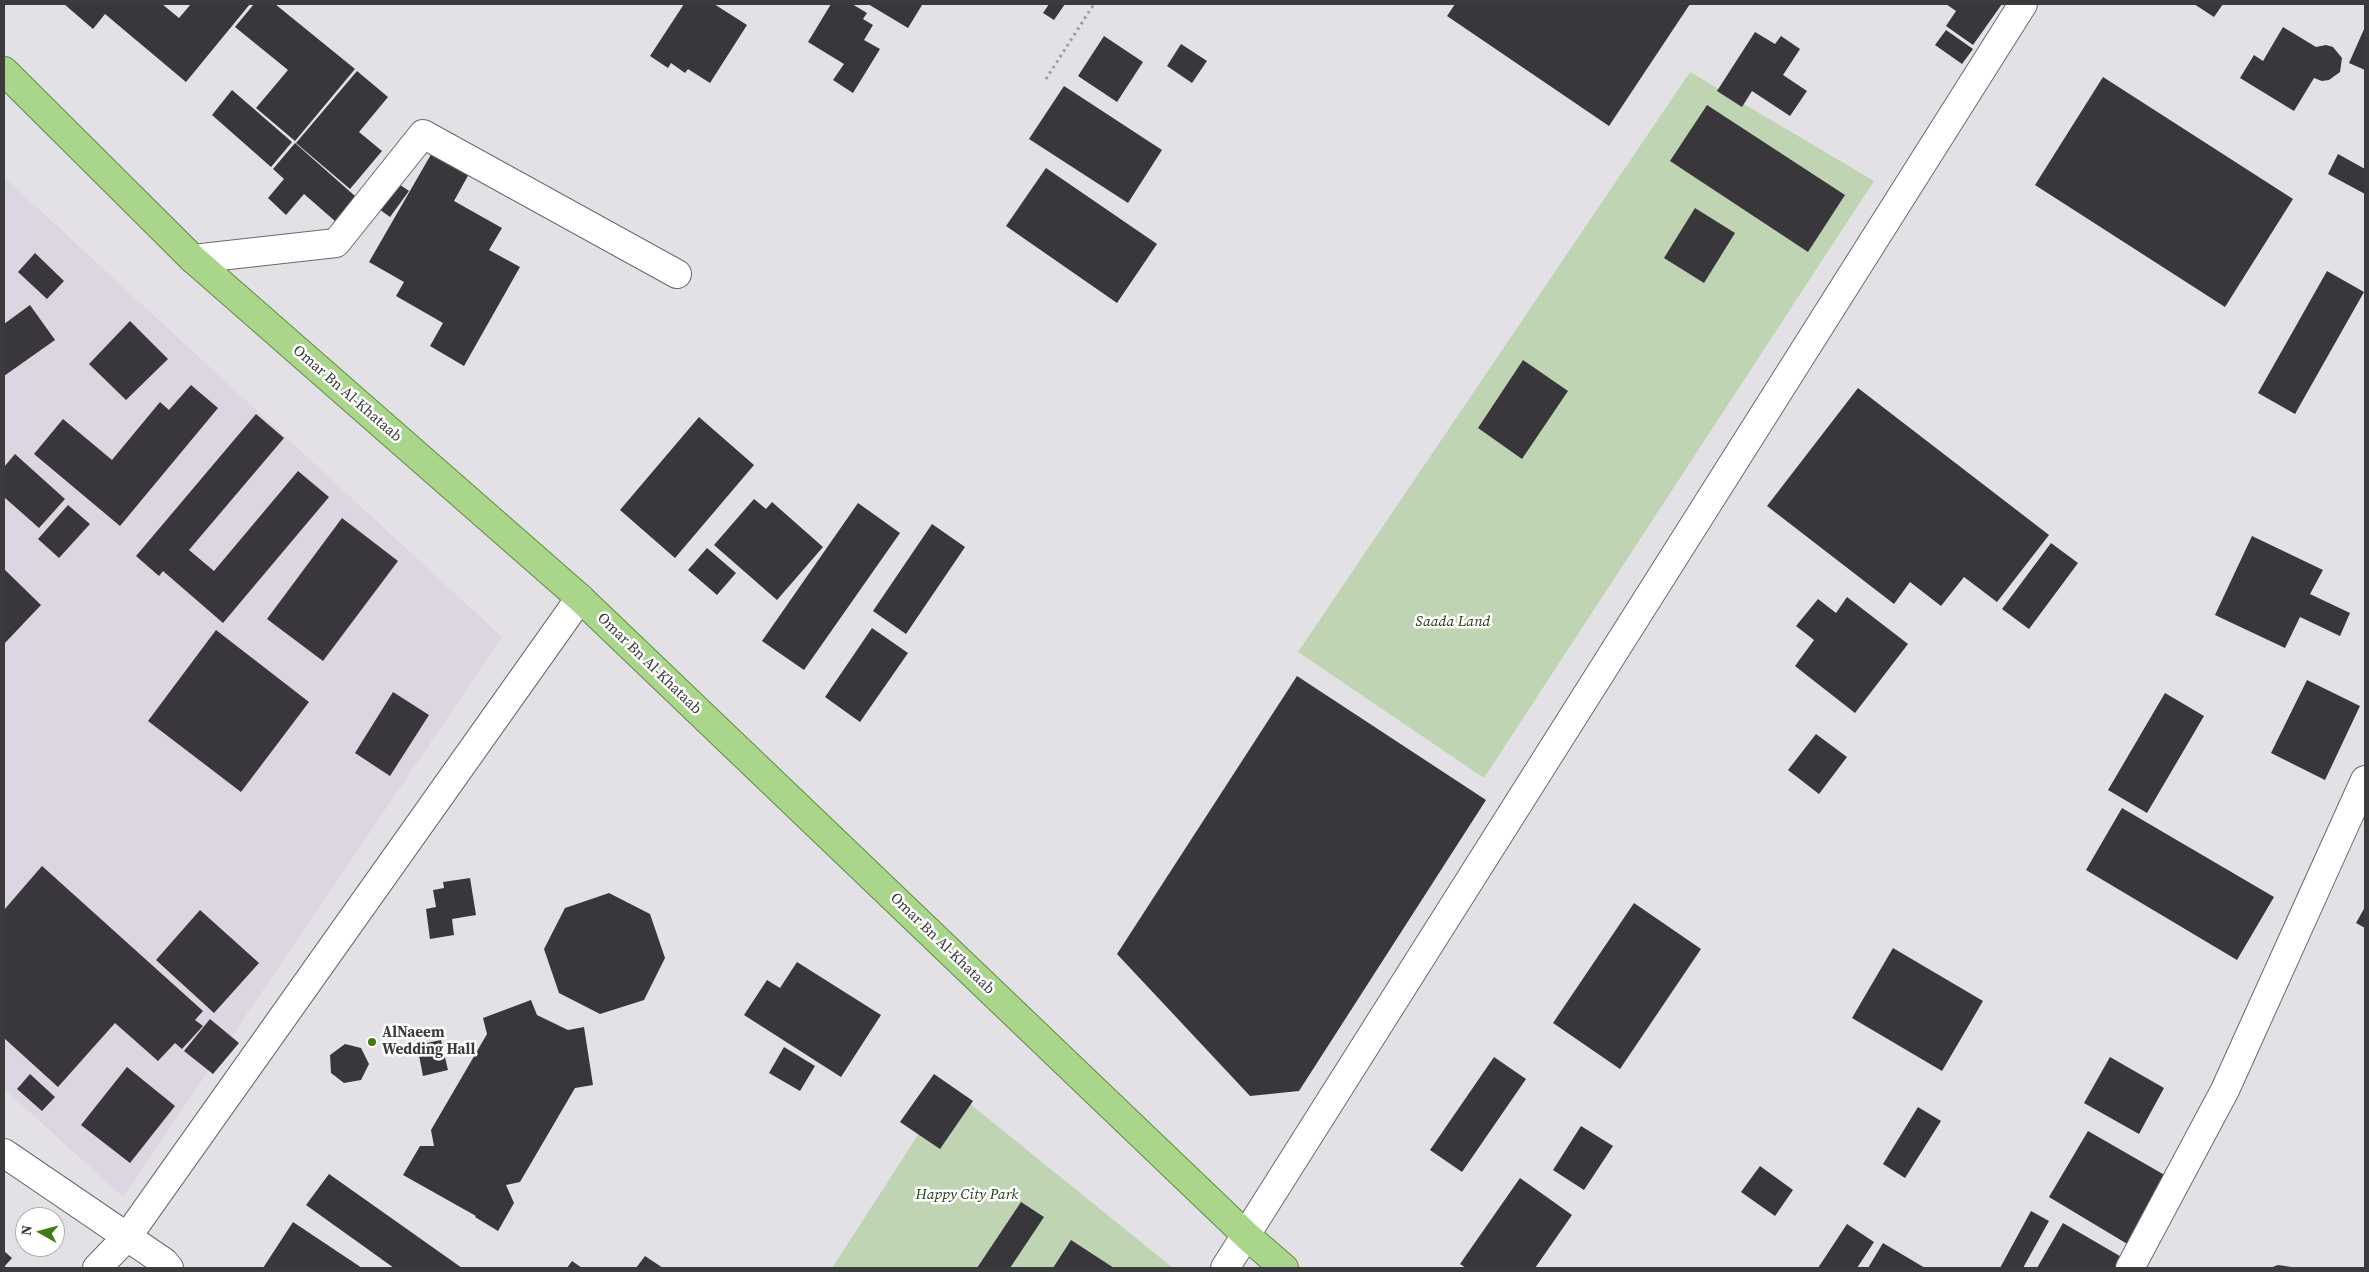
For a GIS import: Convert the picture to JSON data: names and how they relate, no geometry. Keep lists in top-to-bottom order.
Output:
{
  "streets": {
    "main road": ["Omar Bn Al-Khataab"]
  },
  "parks": ["Saada Land", "Happy City Park"],
  "places": ["AlNaeem Wedding Hall"],
  "north": "left"
}
